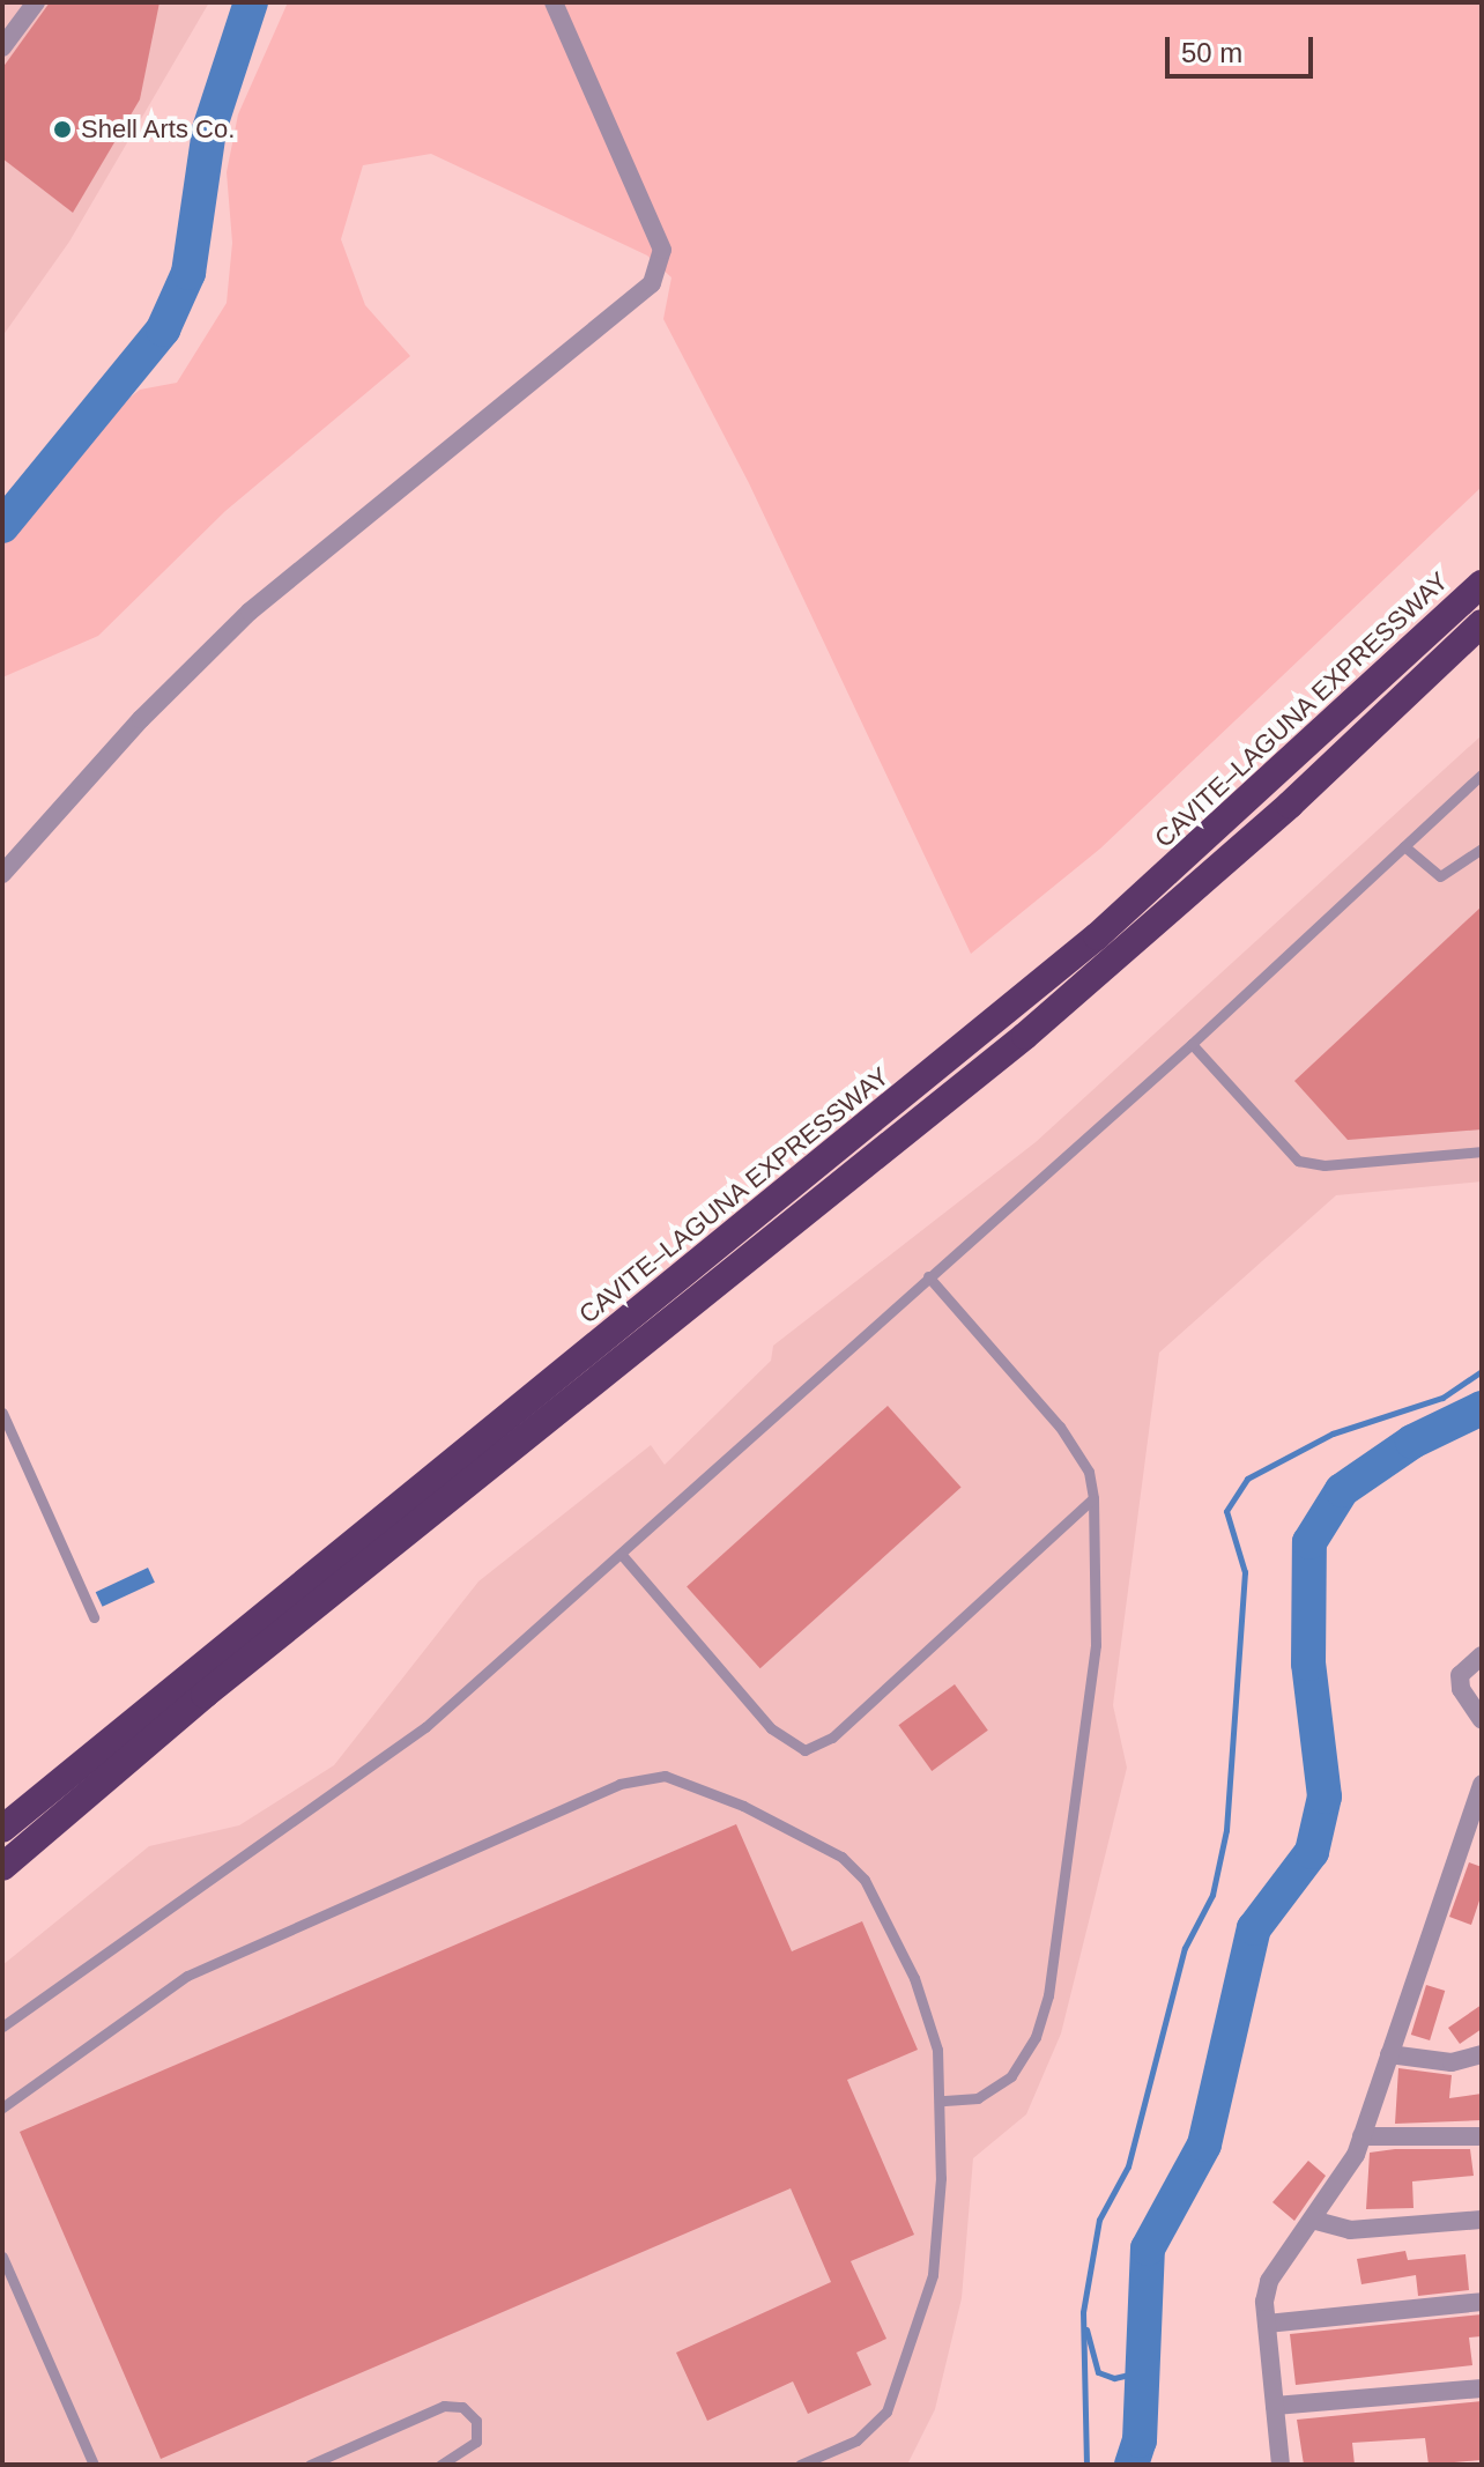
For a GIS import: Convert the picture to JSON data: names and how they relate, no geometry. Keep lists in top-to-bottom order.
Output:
{
  "streets": {
    "highway": ["CAVITE–LAGUNA EXPRESSWAY"]
  },
  "places": ["Shell Arts Co."],
  "scale_bar": "50 m"
}
